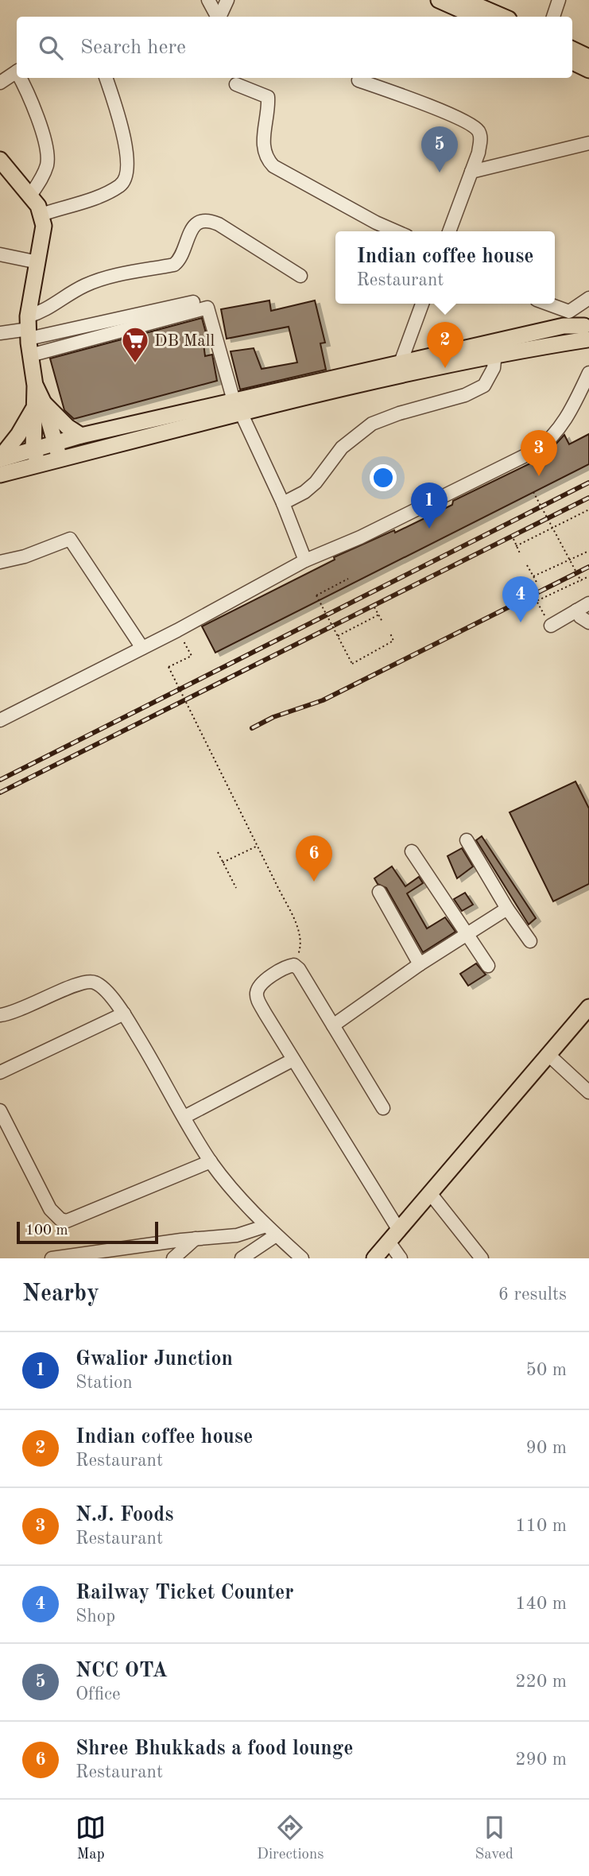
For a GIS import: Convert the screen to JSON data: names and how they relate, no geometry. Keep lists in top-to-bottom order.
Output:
{
  "places": {
    "supermarket": ["DB Mall"]
  },
  "scale_bar": "100 m",
  "page": {
    "search": "Search here",
    "pins": [
      "5",
      "2",
      "3",
      "1",
      "4",
      "6"
    ],
    "popup": ["Indian coffee house", "Restaurant"],
    "scale": "100 m",
    "heading": ["Nearby", "6 results"],
    "list": [
      {
        "mark": "1",
        "name": "Gwalior Junction",
        "note": "Station",
        "value": "50 m"
      },
      {
        "mark": "2",
        "name": "Indian coffee house",
        "note": "Restaurant",
        "value": "90 m"
      },
      {
        "mark": "3",
        "name": "N.J. Foods",
        "note": "Restaurant",
        "value": "110 m"
      },
      {
        "mark": "4",
        "name": "Railway Ticket Counter",
        "note": "Shop",
        "value": "140 m"
      },
      {
        "mark": "5",
        "name": "NCC OTA",
        "note": "Office",
        "value": "220 m"
      },
      {
        "mark": "6",
        "name": "Shree Bhukkads a food lounge",
        "note": "Restaurant",
        "value": "290 m"
      }
    ],
    "nav": ["Map", "Directions", "Saved"]
  }
}
